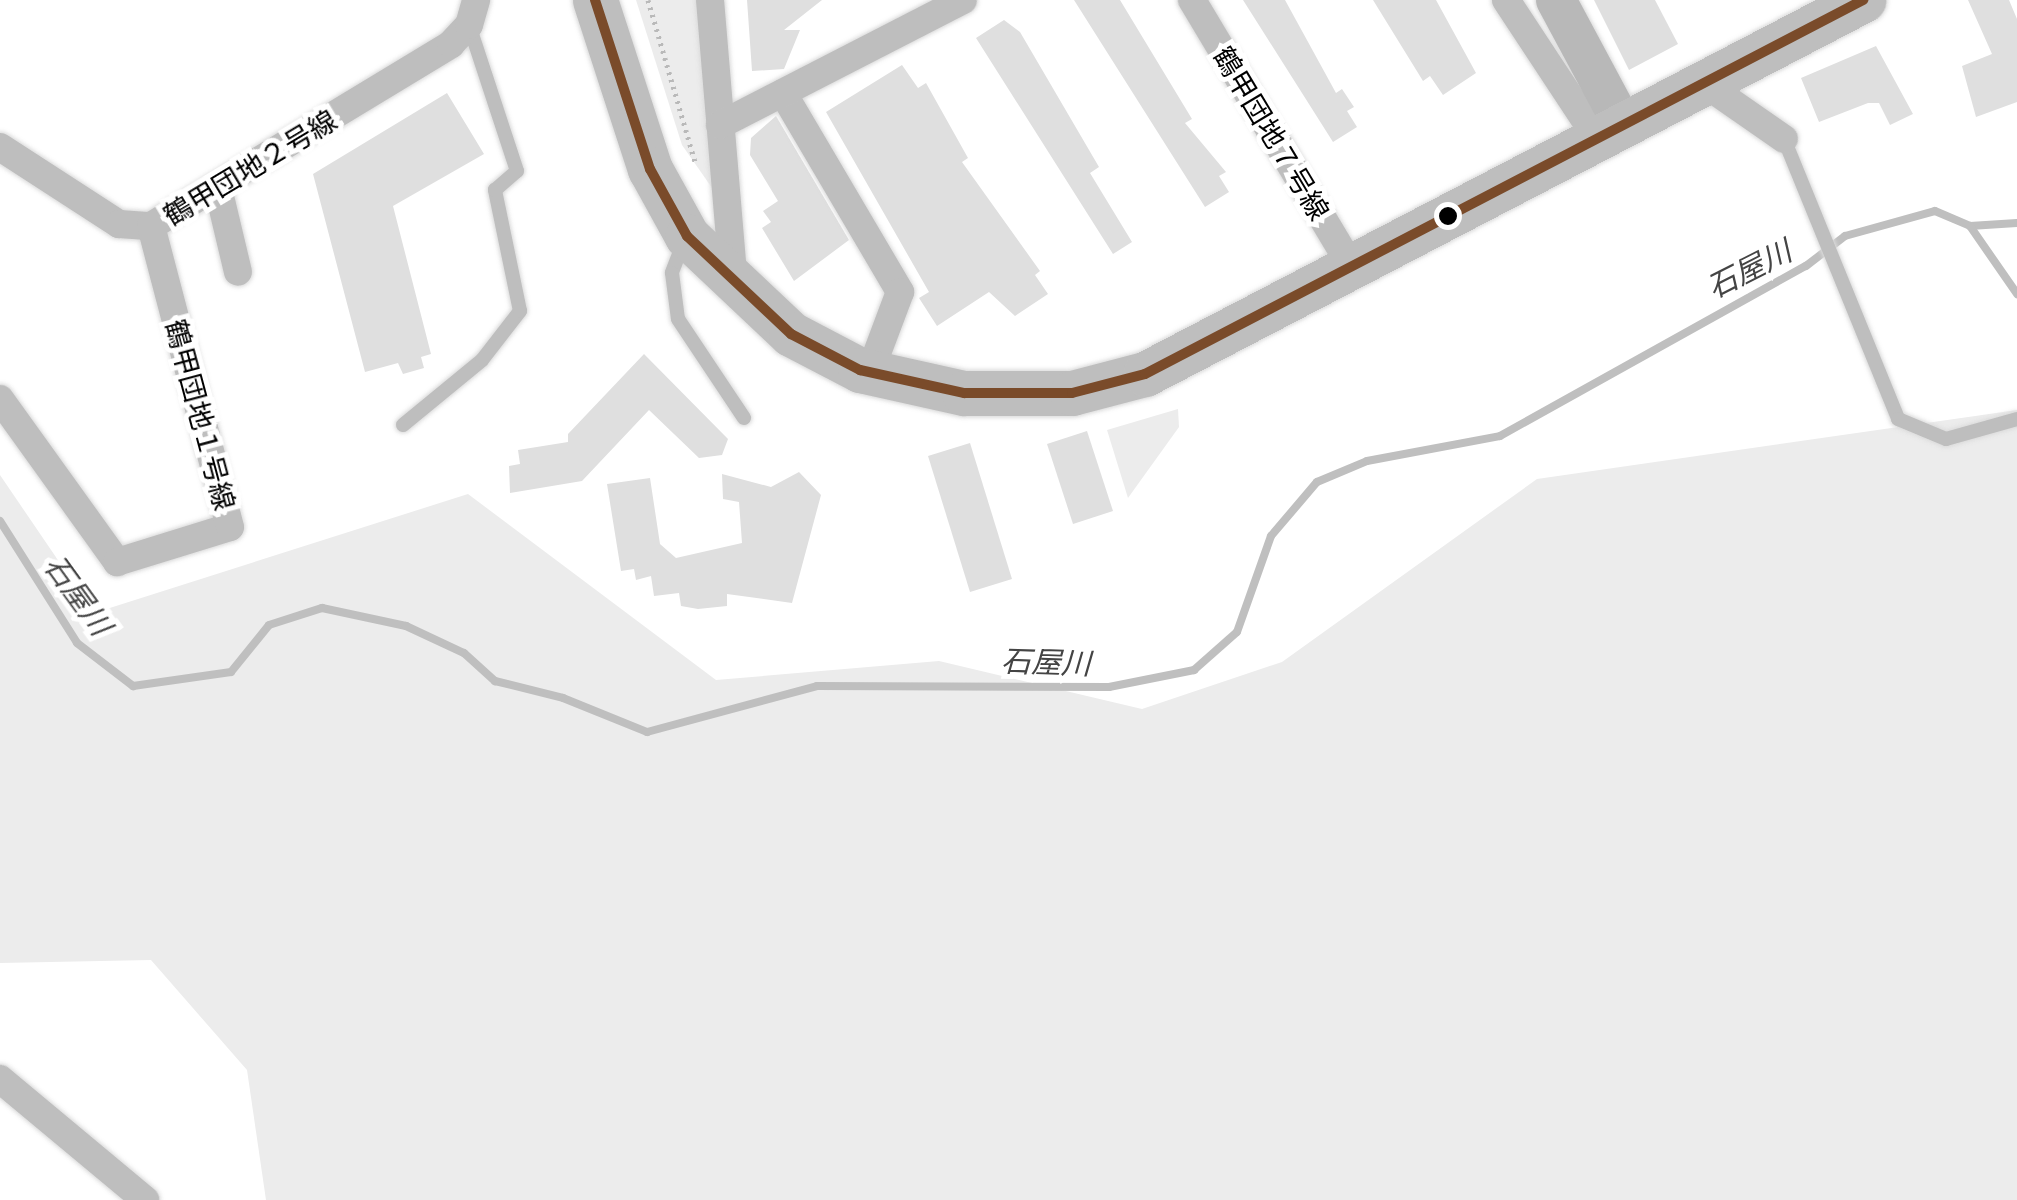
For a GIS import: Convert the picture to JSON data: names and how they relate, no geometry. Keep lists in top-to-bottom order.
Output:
{
  "streets": {
    "street": ["鶴甲団地７号線", "鶴甲団地２号線", "鶴甲団地１号線"]
  },
  "crossings": [
    ["鶴甲団地２号線", "鶴甲団地１号線"]
  ],
  "water": ["石屋川"]
}
